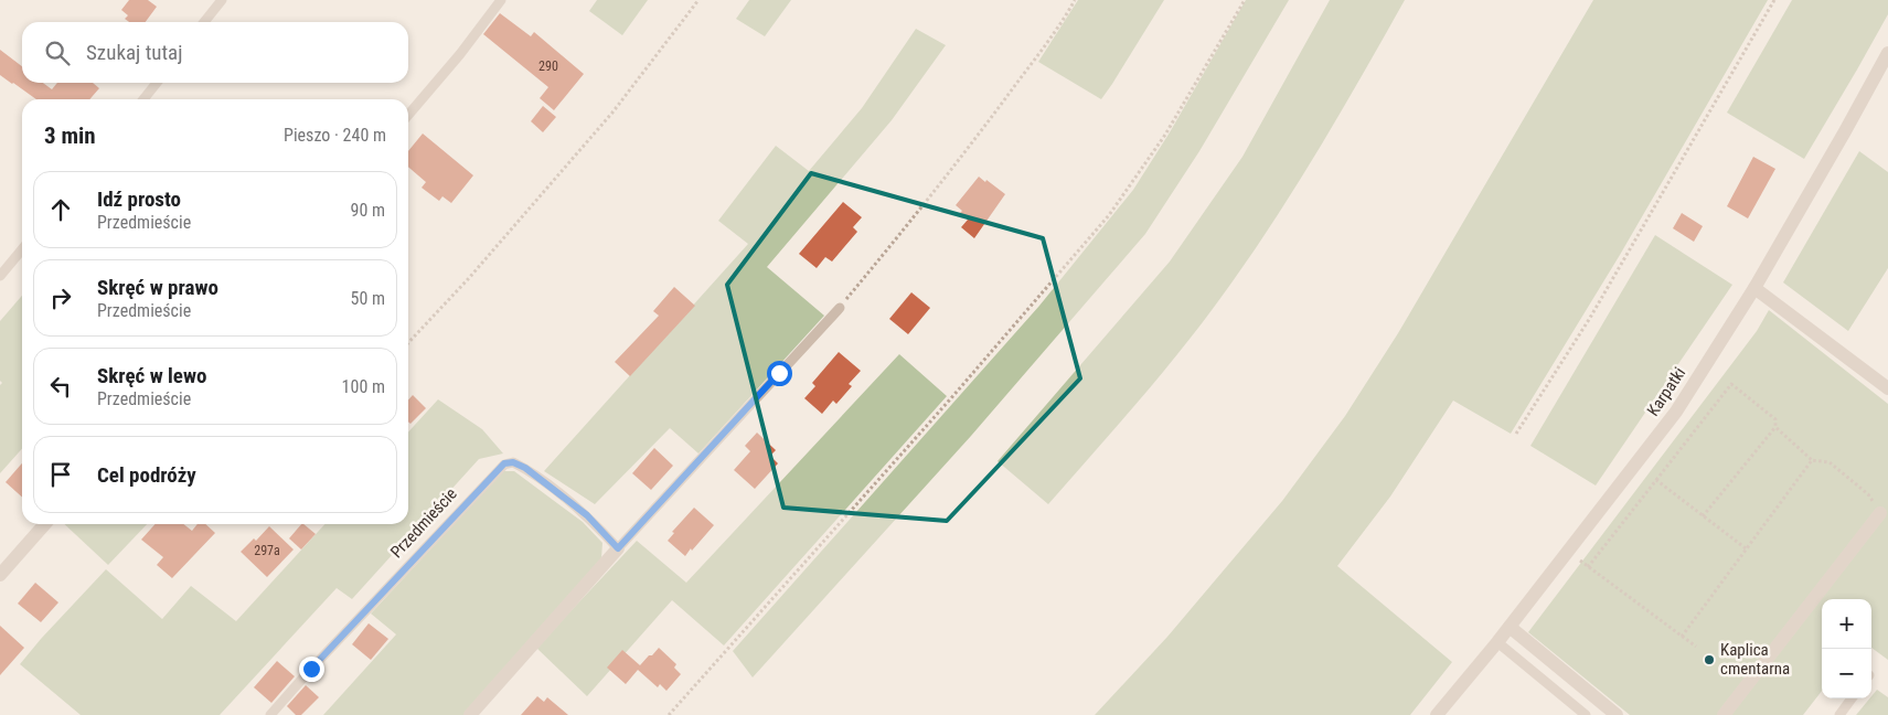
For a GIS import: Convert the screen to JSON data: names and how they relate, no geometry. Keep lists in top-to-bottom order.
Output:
{
  "streets": {
    "street": ["Karpatki"],
    "lane": ["Przedmieście"]
  },
  "places": ["Kaplica cmentarna"],
  "house_numbers": ["290", "297a"],
  "page": {
    "search": "Szukaj tutaj",
    "heading": ["3 min", "Pieszo · 240 m"],
    "list": [
      ["Idź prosto", "Przedmieście", "90 m"],
      ["Skręć w prawo", "Przedmieście", "50 m"],
      ["Skręć w lewo", "Przedmieście", "100 m"],
      "Cel podróży"
    ],
    "map_buttons": ["+", "−"]
  }
}
